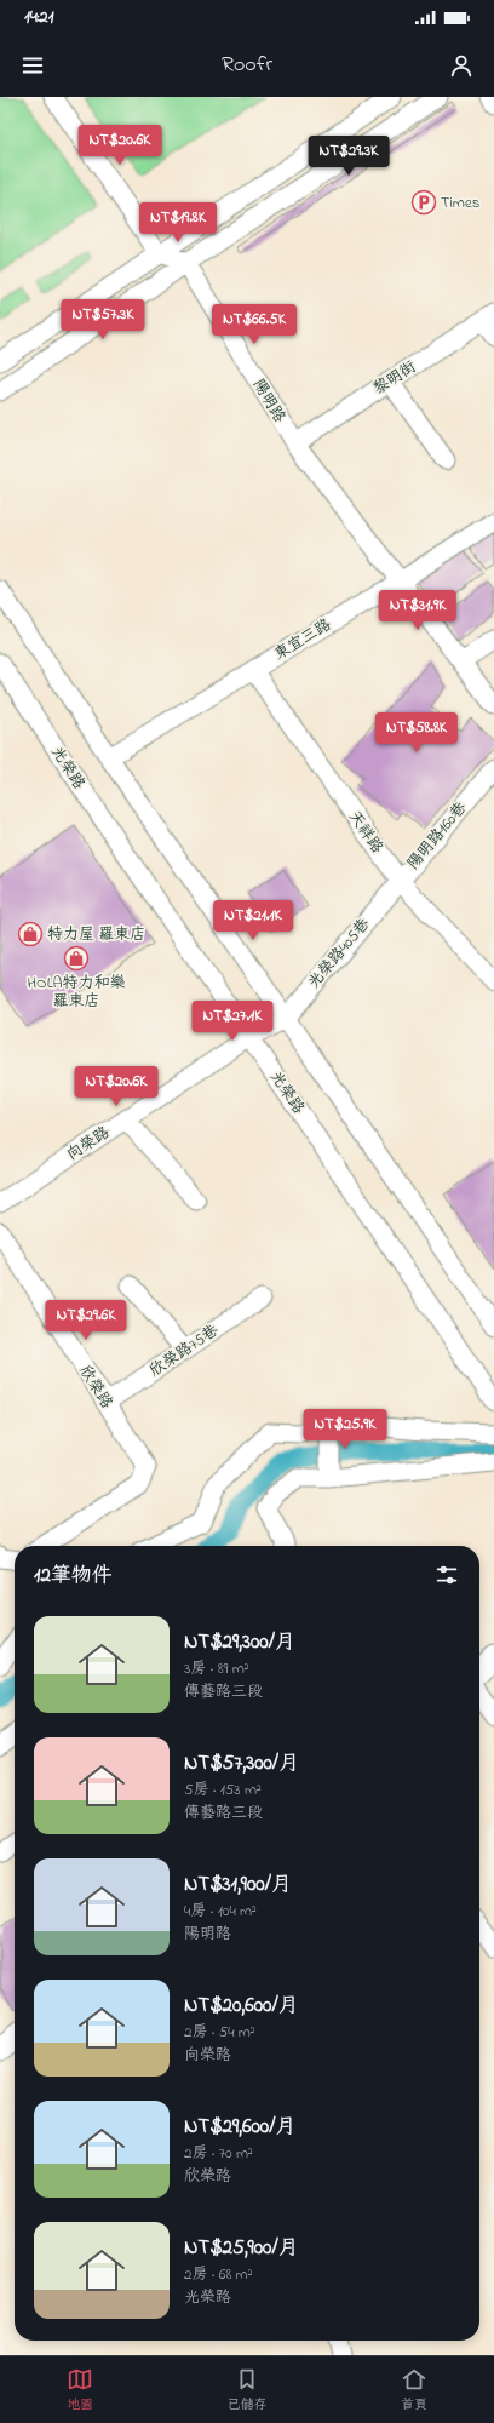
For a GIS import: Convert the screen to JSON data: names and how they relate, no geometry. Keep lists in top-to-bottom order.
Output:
{
  "streets": {
    "street": [
      "黎明街",
      "陽明路",
      "東宜三路",
      "光榮路",
      "天祥路",
      "陽明路160巷",
      "光榮路405巷",
      "向榮路",
      "欣榮路75巷",
      "欣榮路"
    ]
  },
  "crossings": [
    ["黎明街", "陽明路"],
    ["陽明路", "東宜三路"],
    ["東宜三路", "天祥路"],
    ["光榮路", "光榮路405巷"],
    ["光榮路", "向榮路"],
    ["天祥路", "陽明路160巷"],
    ["天祥路", "光榮路405巷"],
    ["陽明路160巷", "光榮路405巷"],
    ["光榮路405巷", "向榮路"],
    ["欣榮路75巷", "欣榮路"]
  ],
  "places": {
    "parking": ["Times"],
    "shop": ["特力屋 羅東店", "HOLA特力和樂 羅東店"]
  },
  "page": {
    "status": "14:21",
    "header": "Roofr",
    "price": [
      "NT$20.6K",
      "NT$29.3K",
      "NT$19.8K",
      "NT$57.3K",
      "NT$66.5K",
      "NT$31.9K",
      "NT$58.8K",
      "NT$21.1K",
      "NT$27.1K",
      "NT$20.6K",
      "NT$29.6K",
      "NT$25.9K"
    ],
    "heading": "12筆物件",
    "list": [
      {
        "name": "NT$29,300/月",
        "note": "3房 · 89 m² · 傳藝路三段"
      },
      {
        "name": "NT$57,300/月",
        "note": "5房 · 153 m² · 傳藝路三段"
      },
      {
        "name": "NT$31,900/月",
        "note": "4房 · 104 m² · 陽明路"
      },
      {
        "name": "NT$20,600/月",
        "note": "2房 · 54 m² · 向榮路"
      },
      {
        "name": "NT$29,600/月",
        "note": "2房 · 70 m² · 欣榮路"
      },
      {
        "name": "NT$25,900/月",
        "note": "2房 · 68 m² · 光榮路"
      }
    ],
    "tabs": ["地圖", "已儲存", "首頁"]
  }
}
